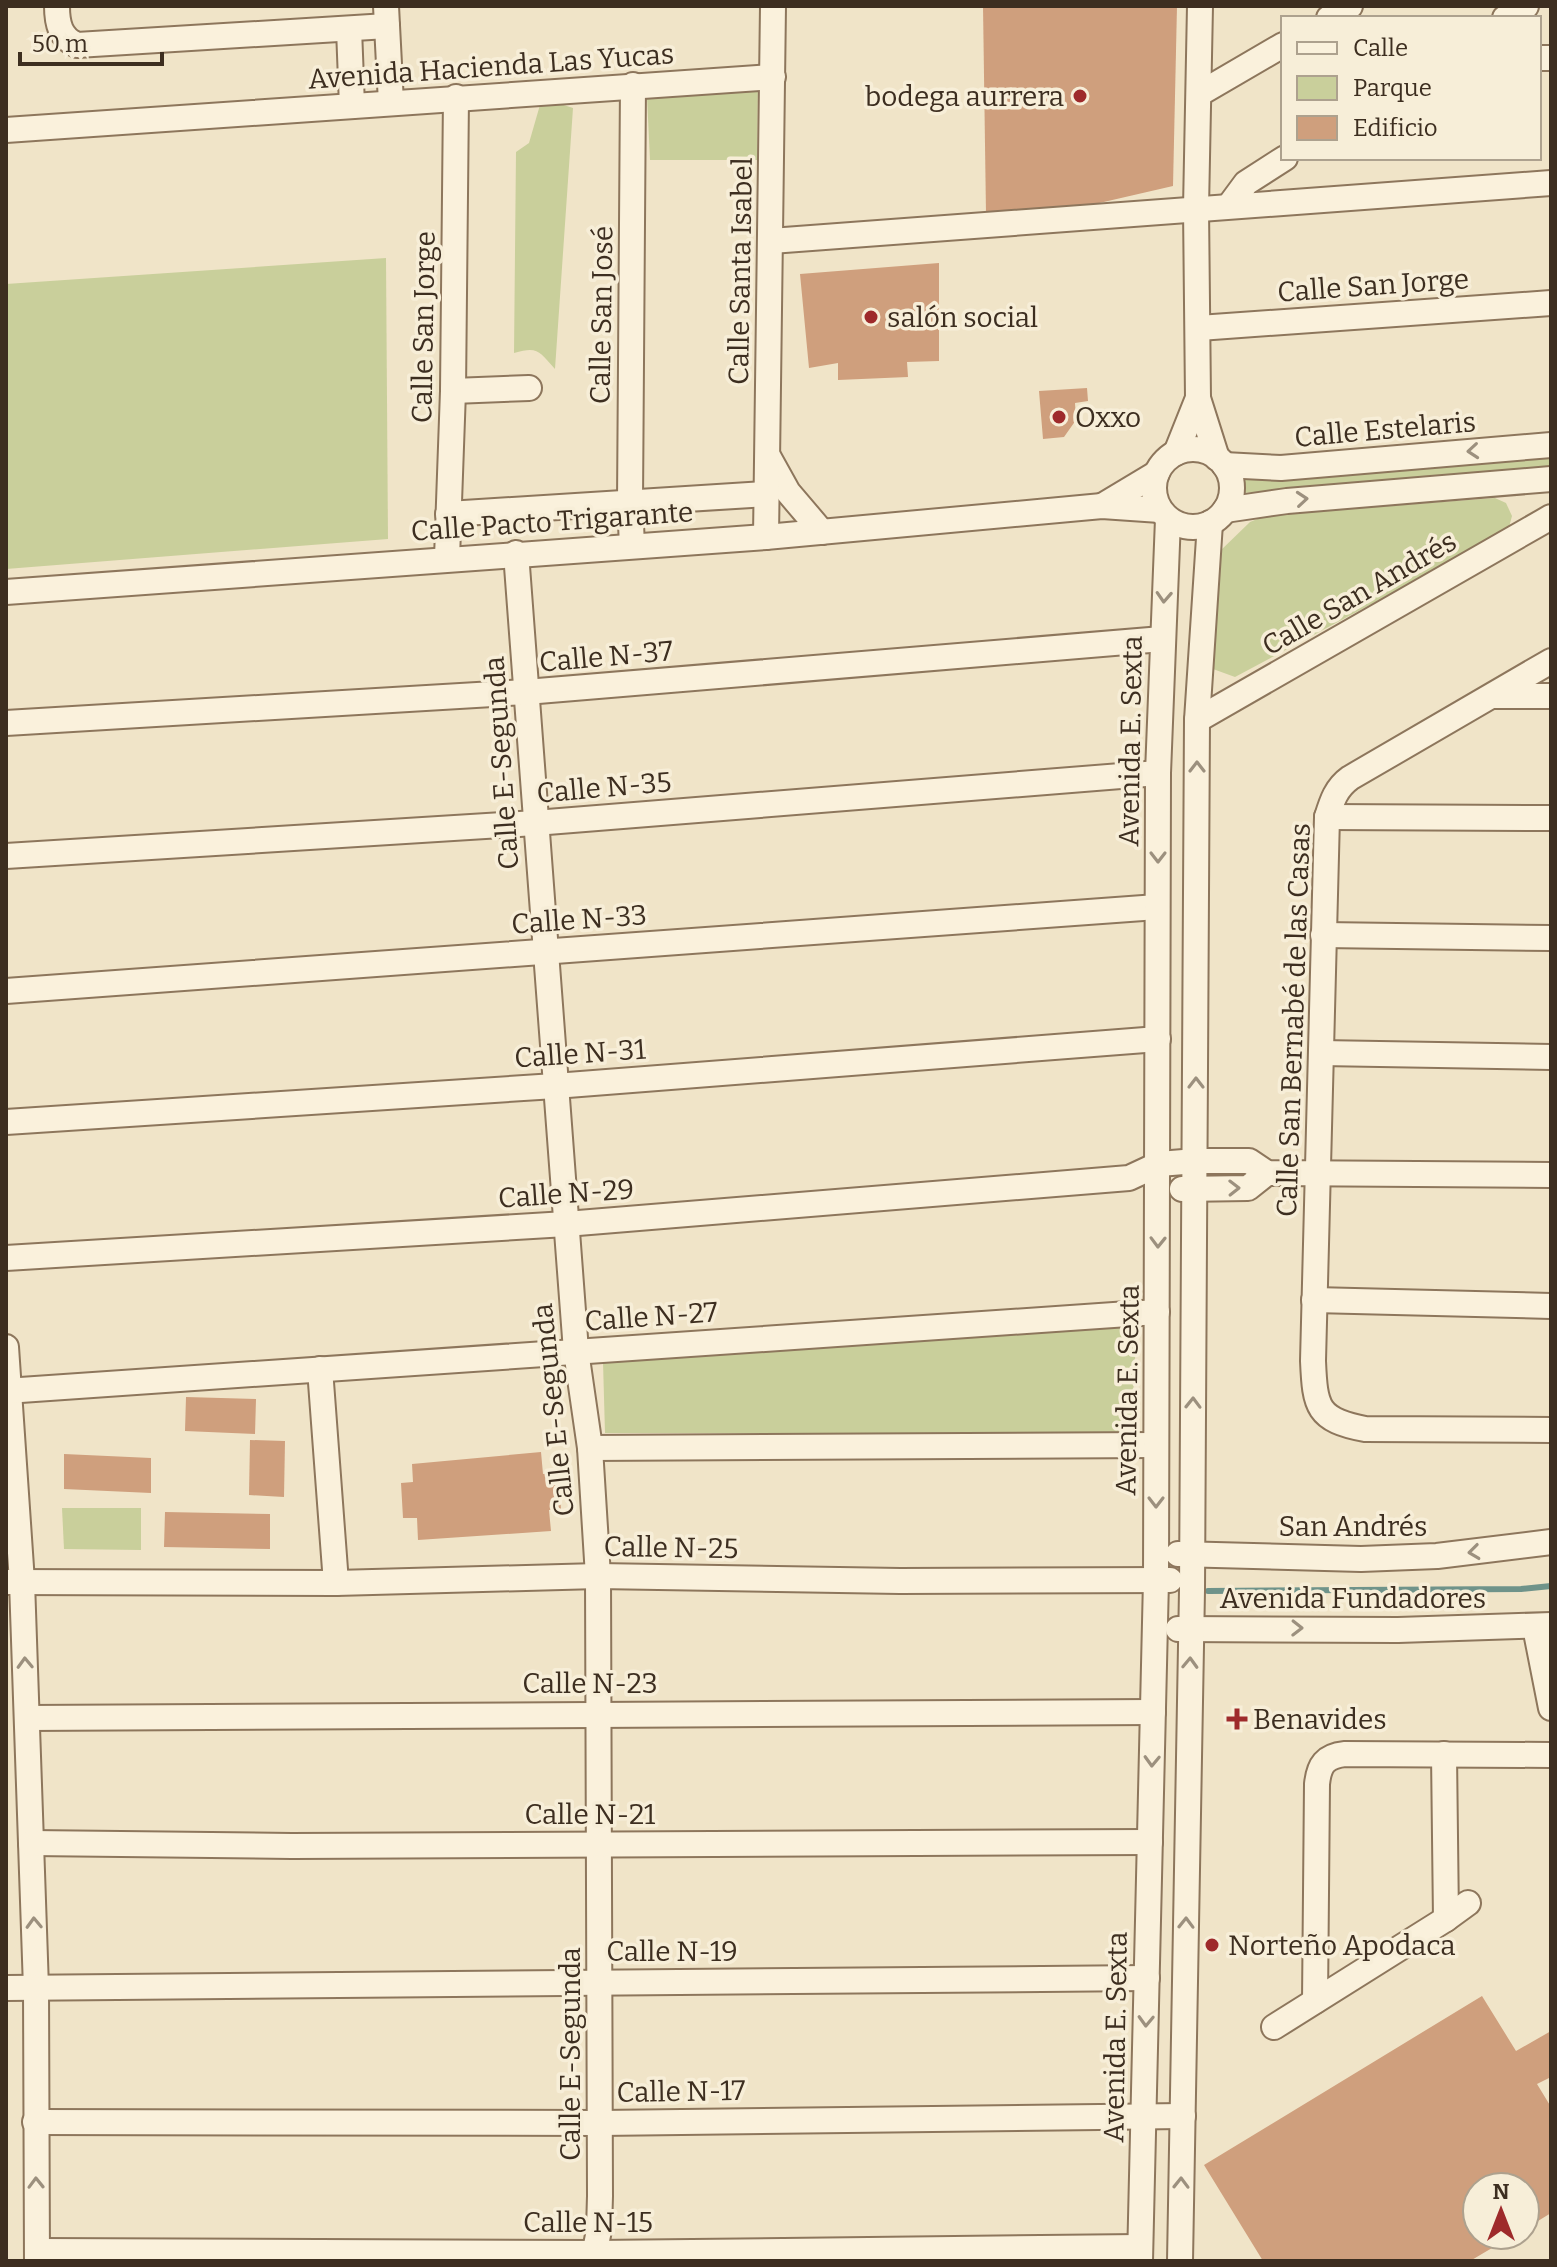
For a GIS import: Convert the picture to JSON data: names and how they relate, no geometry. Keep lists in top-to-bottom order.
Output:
{
  "streets": {
    "street": [
      "Avenida Hacienda Las Yucas",
      "Calle Santa Isabel",
      "Calle San Jorge",
      "Calle San José",
      "Calle Estelaris",
      "Calle Pacto Trigarante",
      "Calle San Andrés",
      "Calle N-37",
      "Avenida E. Sexta",
      "Calle E-Segunda",
      "Calle N-35",
      "Calle N-33",
      "Calle San Bernabé de las Casas",
      "Calle N-31",
      "Calle N-29",
      "Calle N-27",
      "San Andrés",
      "Calle N-25",
      "Avenida Fundadores",
      "Calle N-23",
      "Calle N-21",
      "Calle N-19",
      "Calle N-17",
      "Calle N-15"
    ]
  },
  "crossings": [
    ["Avenida Hacienda Las Yucas", "Calle Santa Isabel"],
    ["Avenida Hacienda Las Yucas", "Calle San Jorge"],
    ["Avenida Hacienda Las Yucas", "Calle San José"],
    ["Calle Santa Isabel", "Calle Pacto Trigarante"],
    ["Calle San Jorge", "Calle Pacto Trigarante"],
    ["Calle San José", "Calle Pacto Trigarante"],
    ["Calle Estelaris", "Calle Pacto Trigarante"],
    ["Calle Estelaris", "Avenida E. Sexta"],
    ["Calle Pacto Trigarante", "Avenida E. Sexta"],
    ["Calle Pacto Trigarante", "Calle E-Segunda"],
    ["Calle N-37", "Avenida E. Sexta"],
    ["Calle N-37", "Calle E-Segunda"],
    ["Avenida E. Sexta", "Calle N-35"],
    ["Avenida E. Sexta", "Calle N-33"],
    ["Avenida E. Sexta", "Calle N-31"],
    ["Avenida E. Sexta", "Calle N-29"],
    ["Avenida E. Sexta", "Calle N-27"],
    ["Avenida E. Sexta", "San Andrés"],
    ["Avenida E. Sexta", "Calle N-25"],
    ["Avenida E. Sexta", "Avenida Fundadores"],
    ["Avenida E. Sexta", "Calle N-23"],
    ["Avenida E. Sexta", "Calle N-21"],
    ["Avenida E. Sexta", "Calle N-19"],
    ["Avenida E. Sexta", "Calle N-17"],
    ["Avenida E. Sexta", "Calle N-15"],
    ["Calle E-Segunda", "Calle N-35"],
    ["Calle E-Segunda", "Calle N-33"],
    ["Calle E-Segunda", "Calle N-31"],
    ["Calle E-Segunda", "Calle N-29"],
    ["Calle E-Segunda", "Calle N-27"],
    ["Calle E-Segunda", "Calle N-25"],
    ["Calle E-Segunda", "Calle N-23"],
    ["Calle E-Segunda", "Calle N-21"],
    ["Calle E-Segunda", "Calle N-19"],
    ["Calle E-Segunda", "Calle N-17"],
    ["Calle E-Segunda", "Calle N-15"]
  ],
  "one_way": ["San Andrés", "Avenida Fundadores"],
  "places": {
    "other": [
      "bodega aurrera",
      "salón social",
      "Oxxo",
      "Norteño Apodaca"
    ],
    "health": ["Benavides"]
  },
  "legend": ["Calle", "Parque", "Edificio"],
  "scale_bar": "50 m",
  "north": "top"
}
